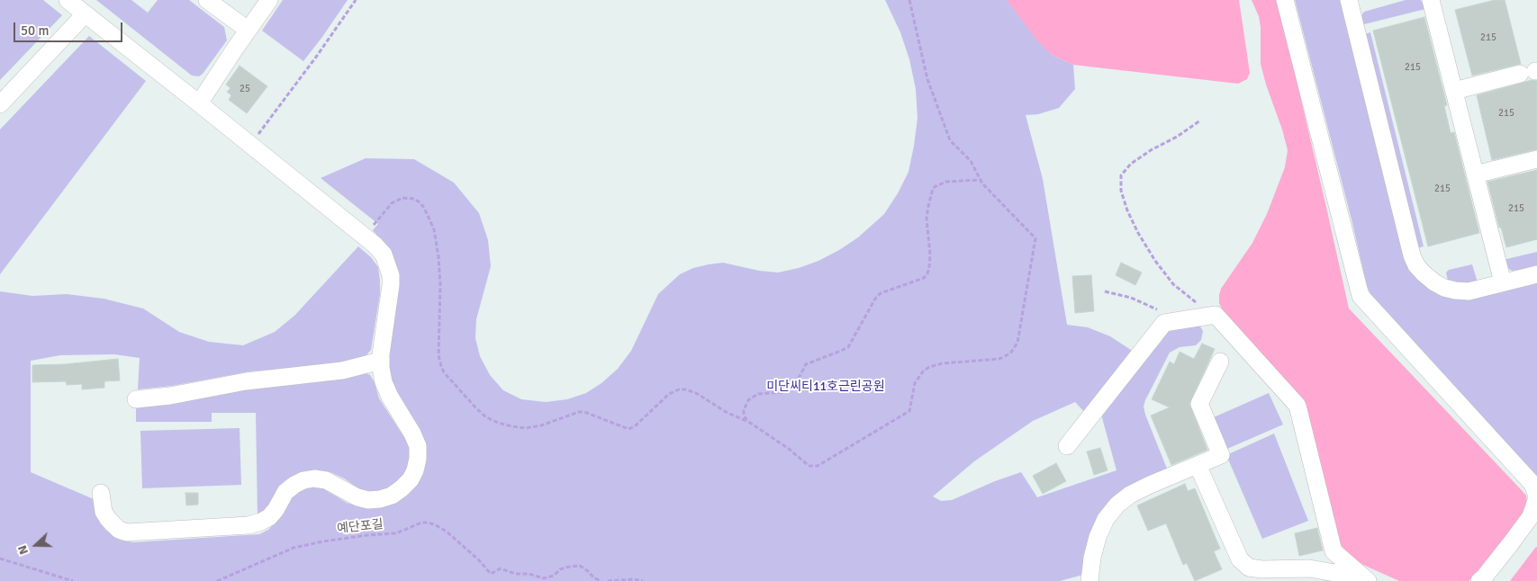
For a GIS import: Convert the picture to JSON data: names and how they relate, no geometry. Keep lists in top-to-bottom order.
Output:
{
  "streets": {
    "path": ["예단포길"]
  },
  "parks": ["미단씨티11호근린공원"],
  "house_numbers": [
    "215",
    "215",
    "25",
    "215",
    "215",
    "215"
  ],
  "scale_bar": "50 m",
  "north": "left"
}
